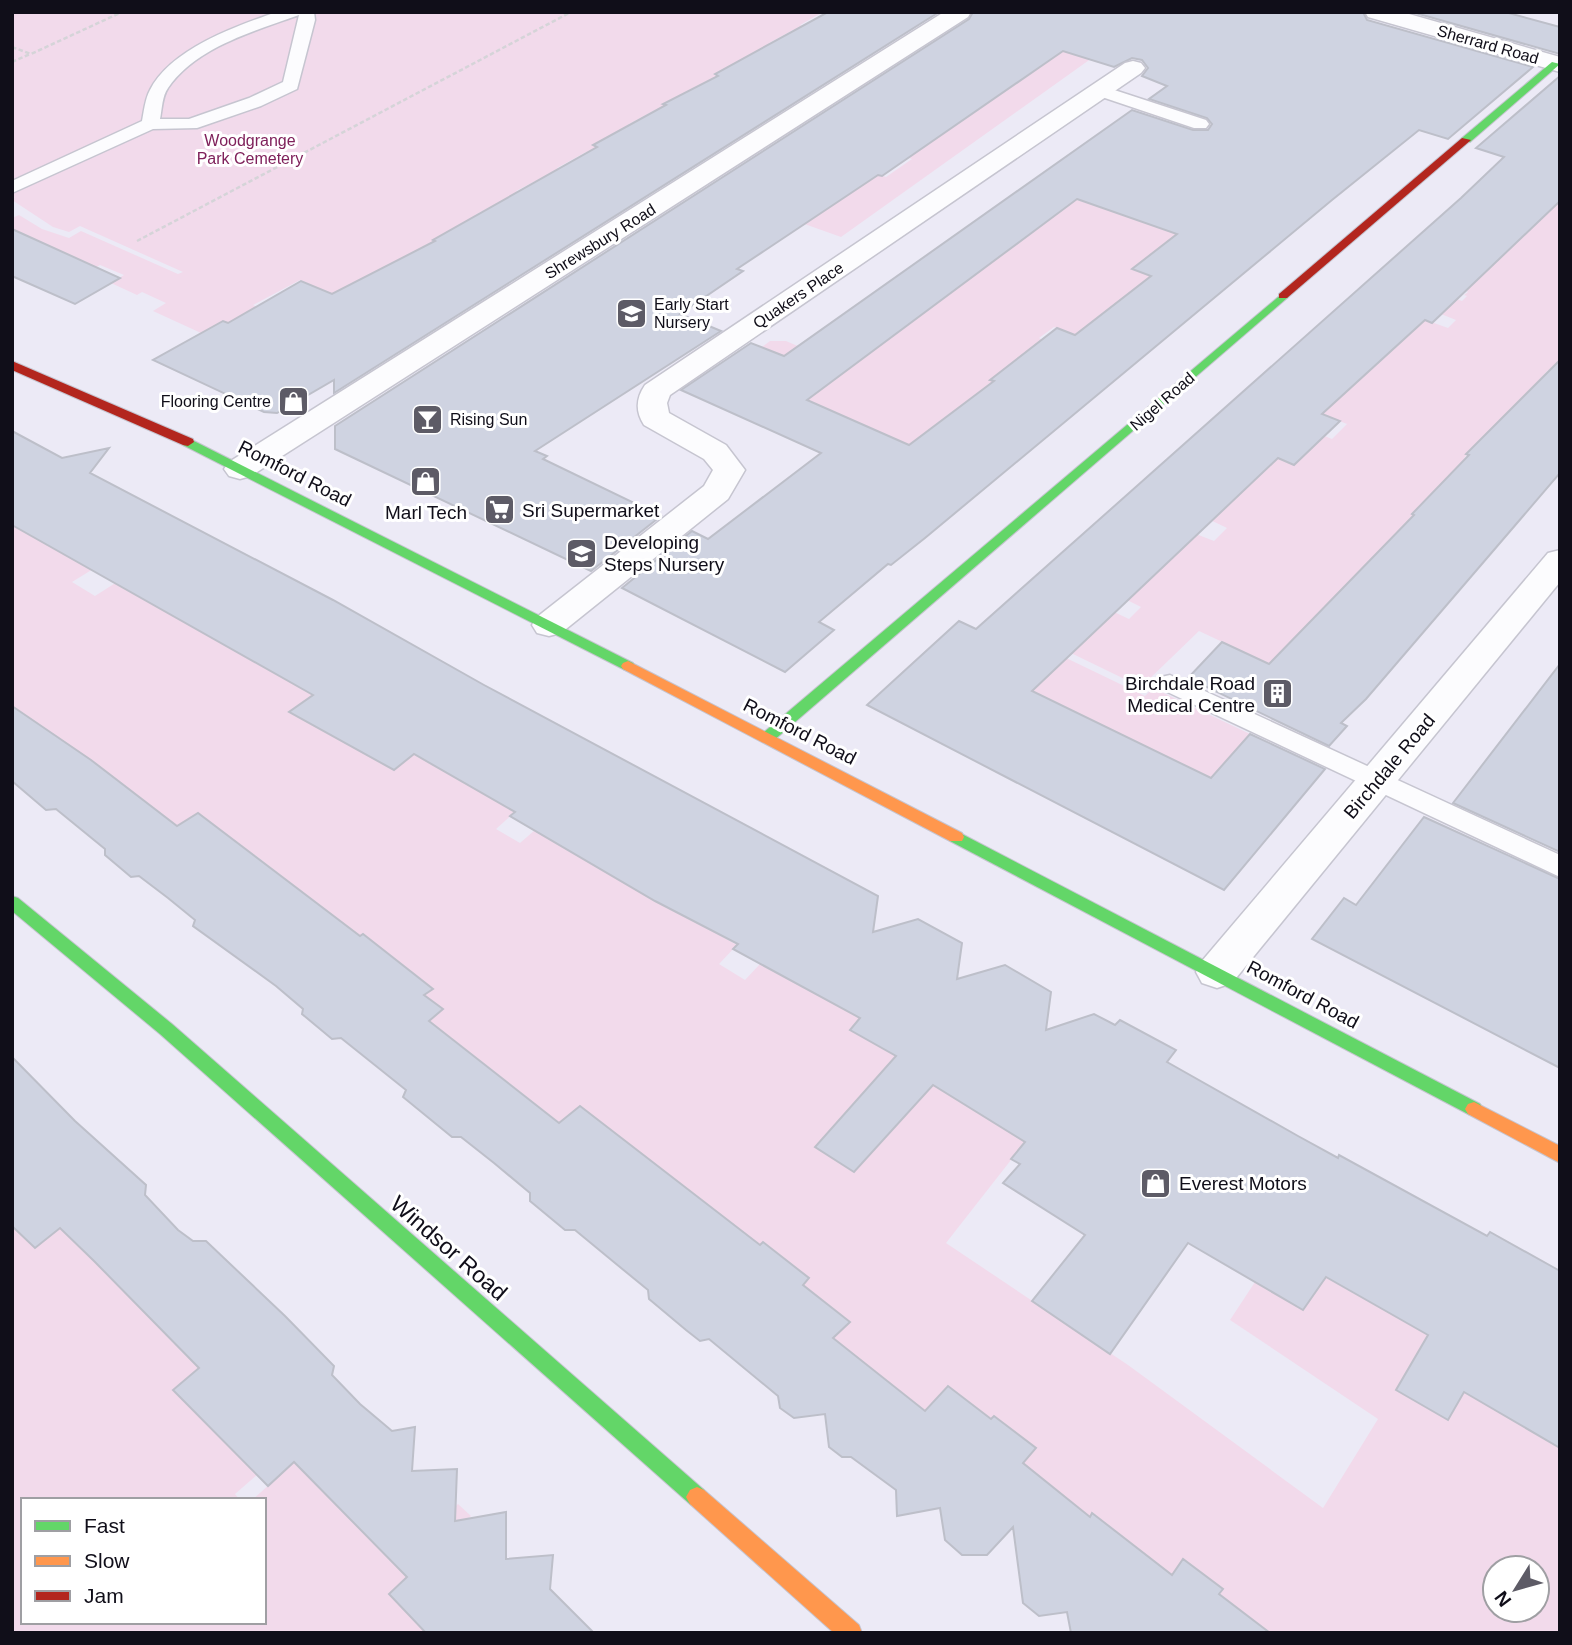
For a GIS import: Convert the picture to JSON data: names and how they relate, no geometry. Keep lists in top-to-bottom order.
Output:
{
  "streets": {
    "street": [
      "Sherrard Road",
      "Shrewsbury Road",
      "Quakers Place",
      "Nigel Road",
      "Romford Road",
      "Birchdale Road",
      "Windsor Road"
    ]
  },
  "crossings": [
    ["Sherrard Road", "Nigel Road"],
    ["Shrewsbury Road", "Romford Road"],
    ["Quakers Place", "Romford Road"],
    ["Nigel Road", "Romford Road"],
    ["Romford Road", "Birchdale Road"]
  ],
  "parks": ["Woodgrange Park Cemetery"],
  "places": {
    "school or university": ["Early Start Nursery", "Developing Steps Nursery"],
    "shop": ["Flooring Centre", "Marl Tech", "Everest Motors"],
    "bar": ["Rising Sun"],
    "supermarket": ["Sri Supermarket"],
    "building": ["Birchdale Road Medical Centre"]
  },
  "legend": ["Fast", "Slow", "Jam"],
  "north": "bottom left"
}
